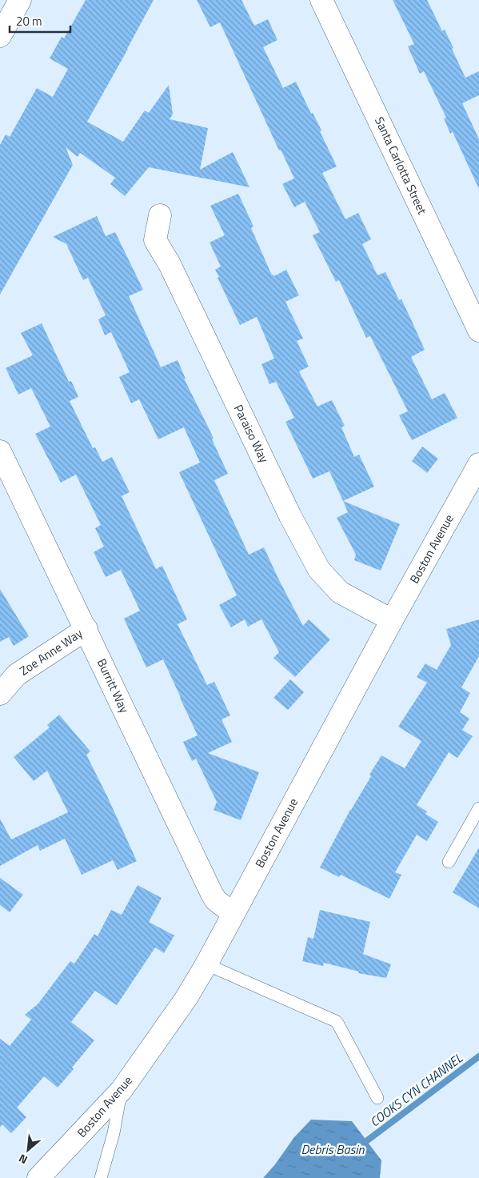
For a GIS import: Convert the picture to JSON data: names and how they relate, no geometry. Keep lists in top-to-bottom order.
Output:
{
  "streets": {
    "street": [
      "Santa Carlotta Street",
      "Paraiso Way",
      "Boston Avenue",
      "Zoe Anne Way",
      "Burritt Way"
    ]
  },
  "crossings": [
    ["Paraiso Way", "Boston Avenue"],
    ["Boston Avenue", "Burritt Way"],
    ["Zoe Anne Way", "Burritt Way"]
  ],
  "water": ["COOKS CYN CHANNEL", "Debris Basin"],
  "scale_bar": "20 m",
  "north": "bottom left"
}
